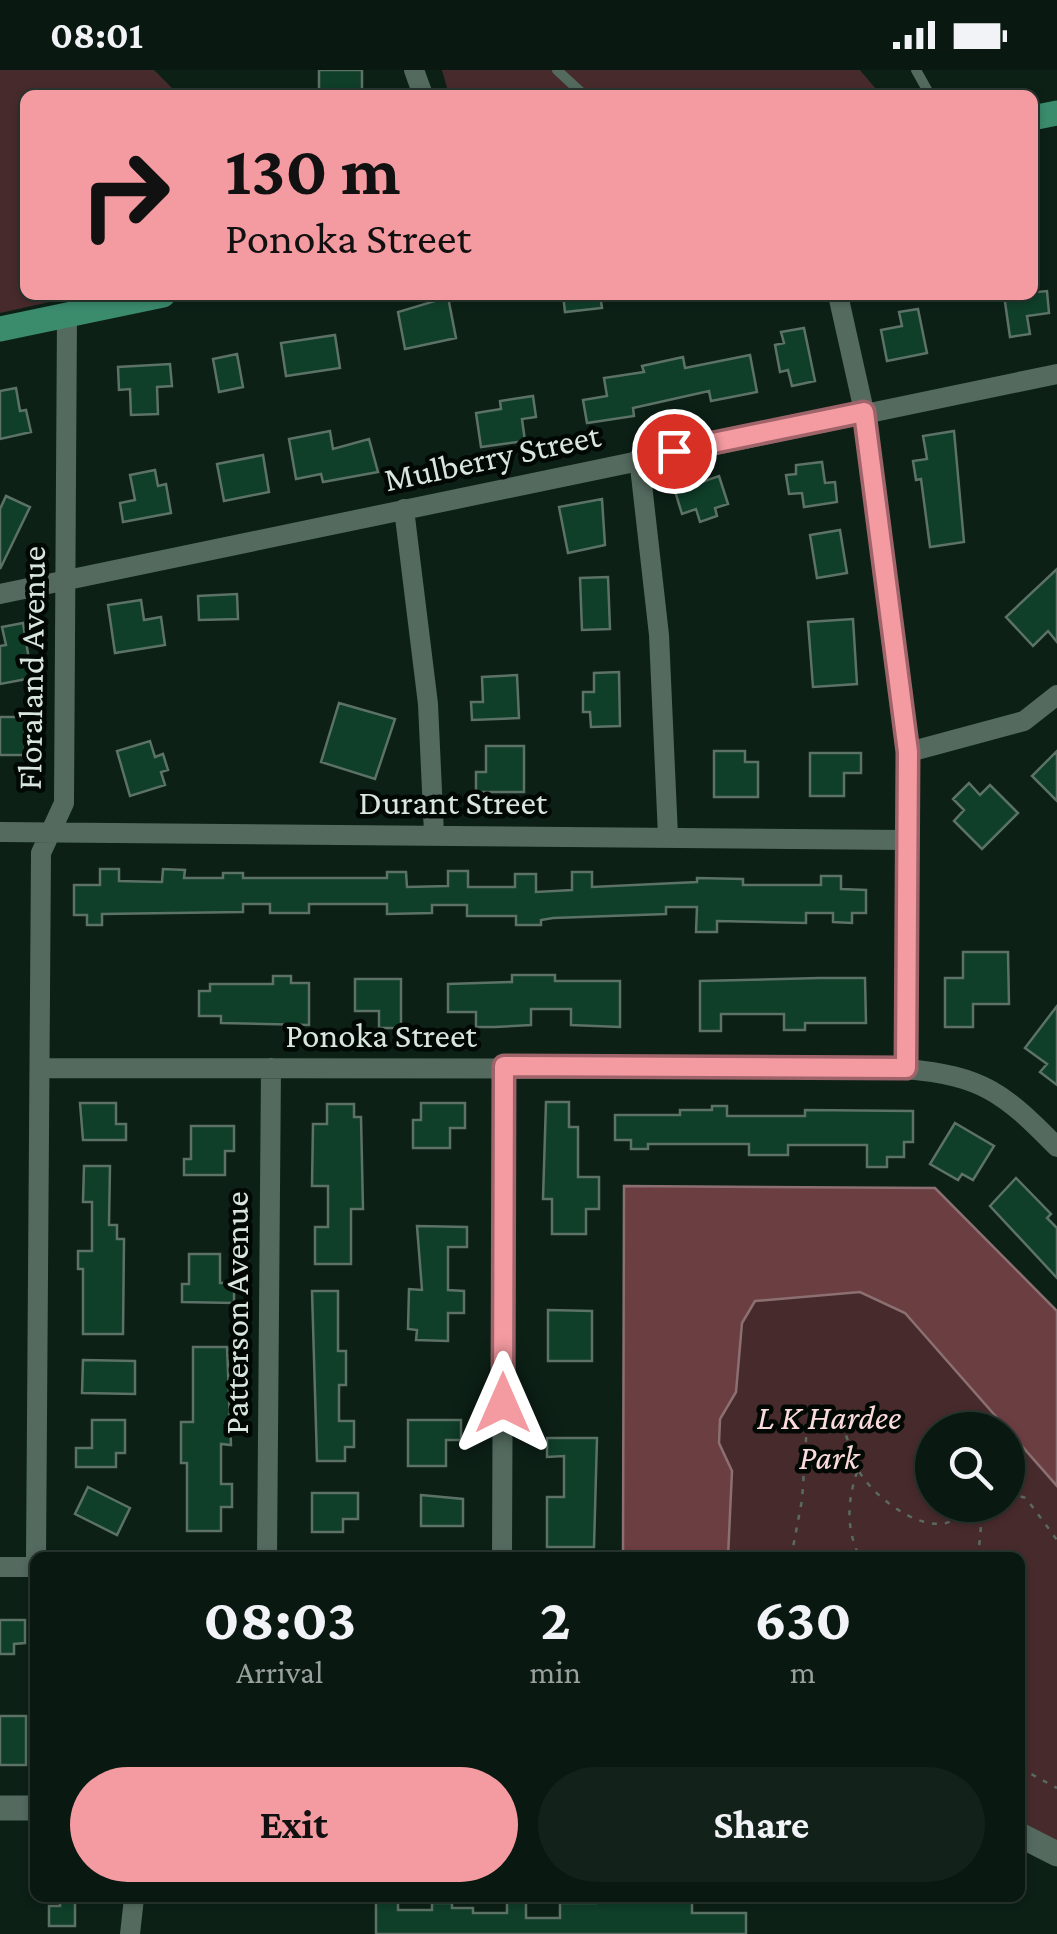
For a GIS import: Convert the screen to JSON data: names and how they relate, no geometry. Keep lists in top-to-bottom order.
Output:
{
  "streets": {
    "street": [
      "Mulberry Street",
      "Floraland Avenue",
      "Durant Street",
      "Ponoka Street",
      "Patterson Avenue"
    ]
  },
  "crossings": [
    ["Mulberry Street", "Floraland Avenue"],
    ["Floraland Avenue", "Durant Street"],
    ["Floraland Avenue", "Ponoka Street"],
    ["Ponoka Street", "Patterson Avenue"]
  ],
  "parks": ["L K Hardee Park"],
  "page": {
    "status": "08:01",
    "turn": ["130 m", "Ponoka Street"],
    "eta": [
      "08:03",
      "Arrival",
      "2",
      "min",
      "630",
      "m"
    ],
    "buttons": ["Exit", "Share"]
  }
}
